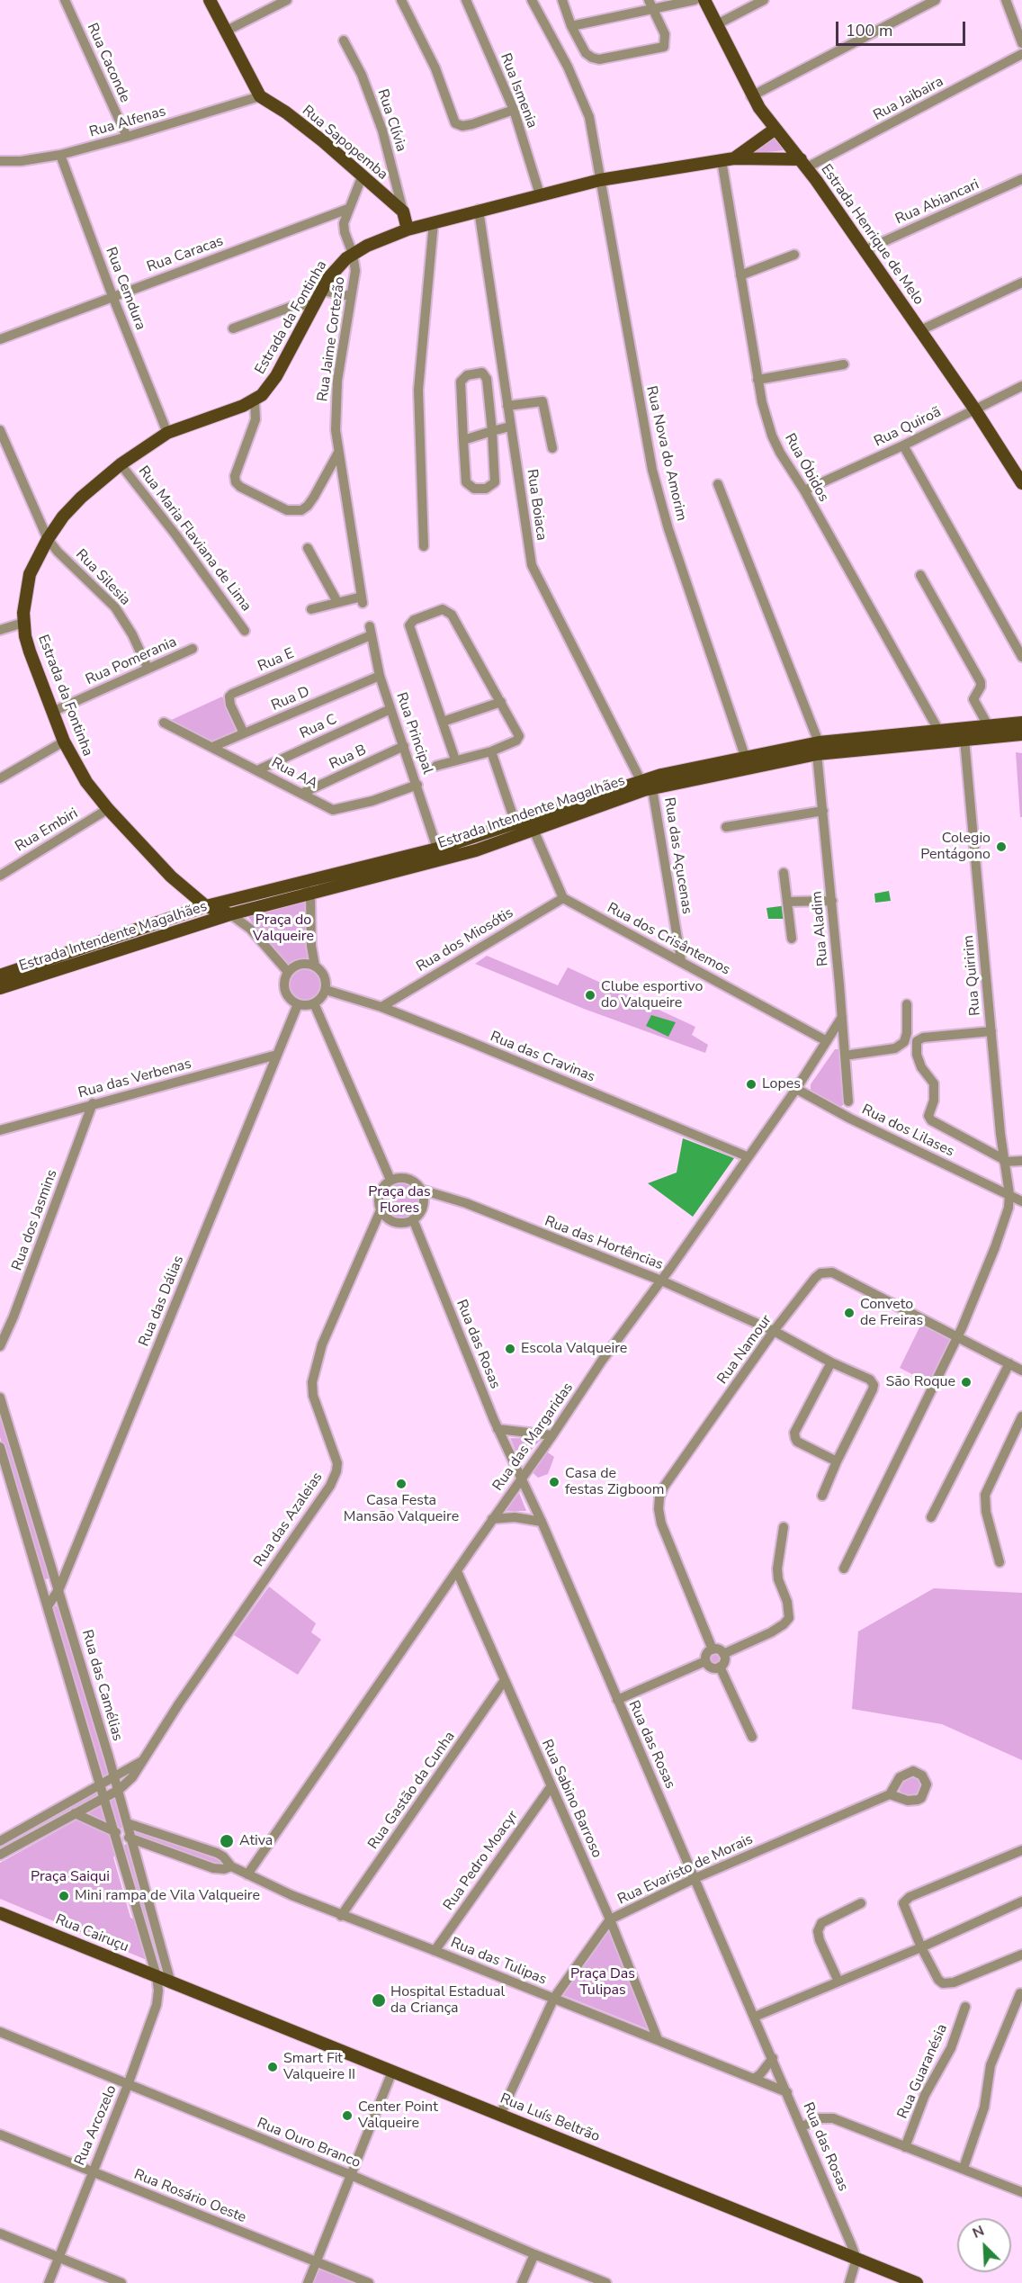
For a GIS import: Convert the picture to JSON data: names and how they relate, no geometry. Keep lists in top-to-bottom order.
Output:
{
  "streets": {
    "main road": [
      "Rua Sapopemba",
      "Estrada Henrique de Melo",
      "Estrada da Fontinha",
      "Estrada Intendente Magalhães",
      "Rua Cairuçu",
      "Rua Luís Beltrão"
    ],
    "street": [
      "Rua Caconde",
      "Rua Ismenia",
      "Rua Jaibaira",
      "Rua Clívia",
      "Rua Alfenas",
      "Rua Abiancari",
      "Rua Caracas",
      "Rua Cemdura",
      "Rua Jaime Cortezão",
      "Rua Quiroã",
      "Rua Nova do Amorim",
      "Rua Óbidos",
      "Rua Boiaca",
      "Rua Maria Flaviana de Lima",
      "Rua Silesia",
      "Rua E",
      "Rua Pomerania",
      "Rua D",
      "Rua C",
      "Rua Principal",
      "Rua B",
      "Rua AA",
      "Rua Embiri",
      "Rua das Açucenas",
      "Rua Aladim",
      "Rua dos Crisântemos",
      "Rua dos Miosótis",
      "Rua Quiririm",
      "Rua das Cravinas",
      "Rua das Verbenas",
      "Rua dos Lilases",
      "Rua dos Jasmins",
      "Rua das Hortências",
      "Rua das Dálias",
      "Rua das Rosas",
      "Rua Namour",
      "Rua das Margaridas",
      "Rua das Azaleias",
      "Rua das Camélias",
      "Rua Gastão da Cunha",
      "Rua Sabino Barroso",
      "Rua Pedro Moacyr",
      "Rua Evaristo de Morais",
      "Rua das Tulipas",
      "Rua Guaranésia",
      "Rua Arcozelo",
      "Rua Ouro Branco",
      "Rua Rosário Oeste"
    ]
  },
  "crossings": [
    ["Rua Caconde", "Rua Alfenas"],
    ["Rua Ismenia", "Estrada da Fontinha"],
    ["Rua Jaibaira", "Estrada Henrique de Melo"],
    ["Rua Jaibaira", "Estrada da Fontinha"],
    ["Rua Clívia", "Rua Sapopemba"],
    ["Rua Alfenas", "Rua Sapopemba"],
    ["Rua Alfenas", "Rua Cemdura"],
    ["Rua Abiancari", "Estrada Henrique de Melo"],
    ["Estrada Henrique de Melo", "Estrada da Fontinha"],
    ["Estrada Henrique de Melo", "Rua Quiroã"],
    ["Rua Caracas", "Rua Cemdura"],
    ["Rua Caracas", "Rua Jaime Cortezão"],
    ["Rua Cemdura", "Estrada da Fontinha"],
    ["Estrada da Fontinha", "Rua Jaime Cortezão"],
    ["Estrada da Fontinha", "Rua Nova do Amorim"],
    ["Estrada da Fontinha", "Rua Óbidos"],
    ["Estrada da Fontinha", "Rua Boiaca"],
    ["Estrada da Fontinha", "Rua Maria Flaviana de Lima"],
    ["Estrada da Fontinha", "Rua Silesia"],
    ["Estrada da Fontinha", "Rua Pomerania"],
    ["Estrada da Fontinha", "Estrada Intendente Magalhães"],
    ["Estrada da Fontinha", "Rua Embiri"],
    ["Rua Quiroã", "Rua Óbidos"],
    ["Rua Nova do Amorim", "Estrada Intendente Magalhães"],
    ["Rua Óbidos", "Estrada Intendente Magalhães"],
    ["Rua Boiaca", "Estrada Intendente Magalhães"],
    ["Rua Silesia", "Rua Pomerania"],
    ["Rua E", "Rua D"],
    ["Rua E", "Rua Principal"],
    ["Rua D", "Rua Principal"],
    ["Rua D", "Rua AA"],
    ["Rua C", "Rua Principal"],
    ["Rua C", "Rua AA"],
    ["Rua Principal", "Rua B"],
    ["Rua Principal", "Rua AA"],
    ["Rua Principal", "Estrada Intendente Magalhães"],
    ["Rua B", "Rua AA"],
    ["Estrada Intendente Magalhães", "Rua das Açucenas"],
    ["Estrada Intendente Magalhães", "Rua Aladim"],
    ["Estrada Intendente Magalhães", "Rua Quiririm"],
    ["Rua das Açucenas", "Rua dos Crisântemos"],
    ["Rua Aladim", "Rua das Margaridas"],
    ["Rua dos Crisântemos", "Rua dos Miosótis"],
    ["Rua dos Crisântemos", "Rua das Margaridas"],
    ["Rua dos Miosótis", "Rua das Cravinas"],
    ["Rua Quiririm", "Rua dos Lilases"],
    ["Rua das Cravinas", "Rua das Dálias"],
    ["Rua das Cravinas", "Rua das Margaridas"],
    ["Rua das Verbenas", "Rua dos Jasmins"],
    ["Rua das Verbenas", "Rua das Dálias"],
    ["Rua dos Lilases", "Rua das Margaridas"],
    ["Rua das Hortências", "Rua das Rosas"],
    ["Rua das Hortências", "Rua Namour"],
    ["Rua das Hortências", "Rua das Margaridas"],
    ["Rua das Hortências", "Rua das Azaleias"],
    ["Rua das Dálias", "Rua das Camélias"],
    ["Rua das Rosas", "Rua das Margaridas"],
    ["Rua das Rosas", "Rua das Azaleias"],
    ["Rua das Rosas", "Rua Evaristo de Morais"],
    ["Rua das Rosas", "Rua das Tulipas"],
    ["Rua das Rosas", "Rua Luís Beltrão"],
    ["Rua das Margaridas", "Rua Sabino Barroso"],
    ["Rua das Margaridas", "Rua das Tulipas"],
    ["Rua das Azaleias", "Rua das Camélias"],
    ["Rua das Camélias", "Rua Cairuçu"],
    ["Rua das Camélias", "Rua das Tulipas"],
    ["Rua das Camélias", "Rua Luís Beltrão"],
    ["Rua das Camélias", "Rua Arcozelo"],
    ["Rua Gastão da Cunha", "Rua Sabino Barroso"],
    ["Rua Gastão da Cunha", "Rua das Tulipas"],
    ["Rua Sabino Barroso", "Rua Pedro Moacyr"],
    ["Rua Sabino Barroso", "Rua Evaristo de Morais"],
    ["Rua Sabino Barroso", "Rua das Tulipas"],
    ["Rua Pedro Moacyr", "Rua das Tulipas"],
    ["Rua Evaristo de Morais", "Rua das Tulipas"],
    ["Rua Evaristo de Morais", "Rua Luís Beltrão"],
    ["Rua Cairuçu", "Rua Luís Beltrão"],
    ["Rua Cairuçu", "Rua Arcozelo"],
    ["Rua Arcozelo", "Rua Ouro Branco"],
    ["Rua Arcozelo", "Rua Rosário Oeste"]
  ],
  "parks": [
    "Praça do Valqueire",
    "Praça das Flores",
    "Praça Saiqui",
    "Praça Das Tulipas"
  ],
  "places": [
    "Colegio Pentágono",
    "Clube esportivo do Valqueire",
    "Lopes",
    "Conveto de Freiras",
    "Escola Valqueire",
    "São Roque",
    "Casa de festas Zigboom",
    "Casa Festa Mansão Valqueire",
    "Ativa",
    "Mini rampa de Vila Valqueire",
    "Hospital Estadual da Criança",
    "Smart Fit Valqueire II",
    "Center Point Valqueire"
  ],
  "scale_bar": "100 m",
  "north": "top left"
}
